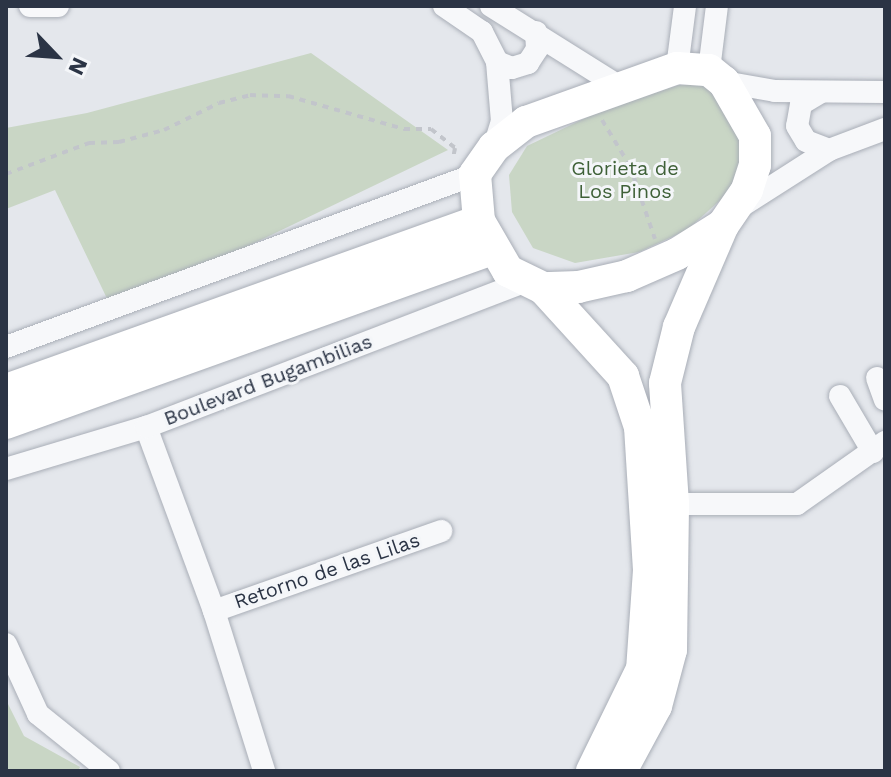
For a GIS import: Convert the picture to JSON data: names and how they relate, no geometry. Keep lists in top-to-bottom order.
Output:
{
  "streets": {
    "street": ["Boulevard Bugambilias", "Retorno de las Lilas"]
  },
  "parks": ["Glorieta de Los Pinos"],
  "north": "bottom right"
}
